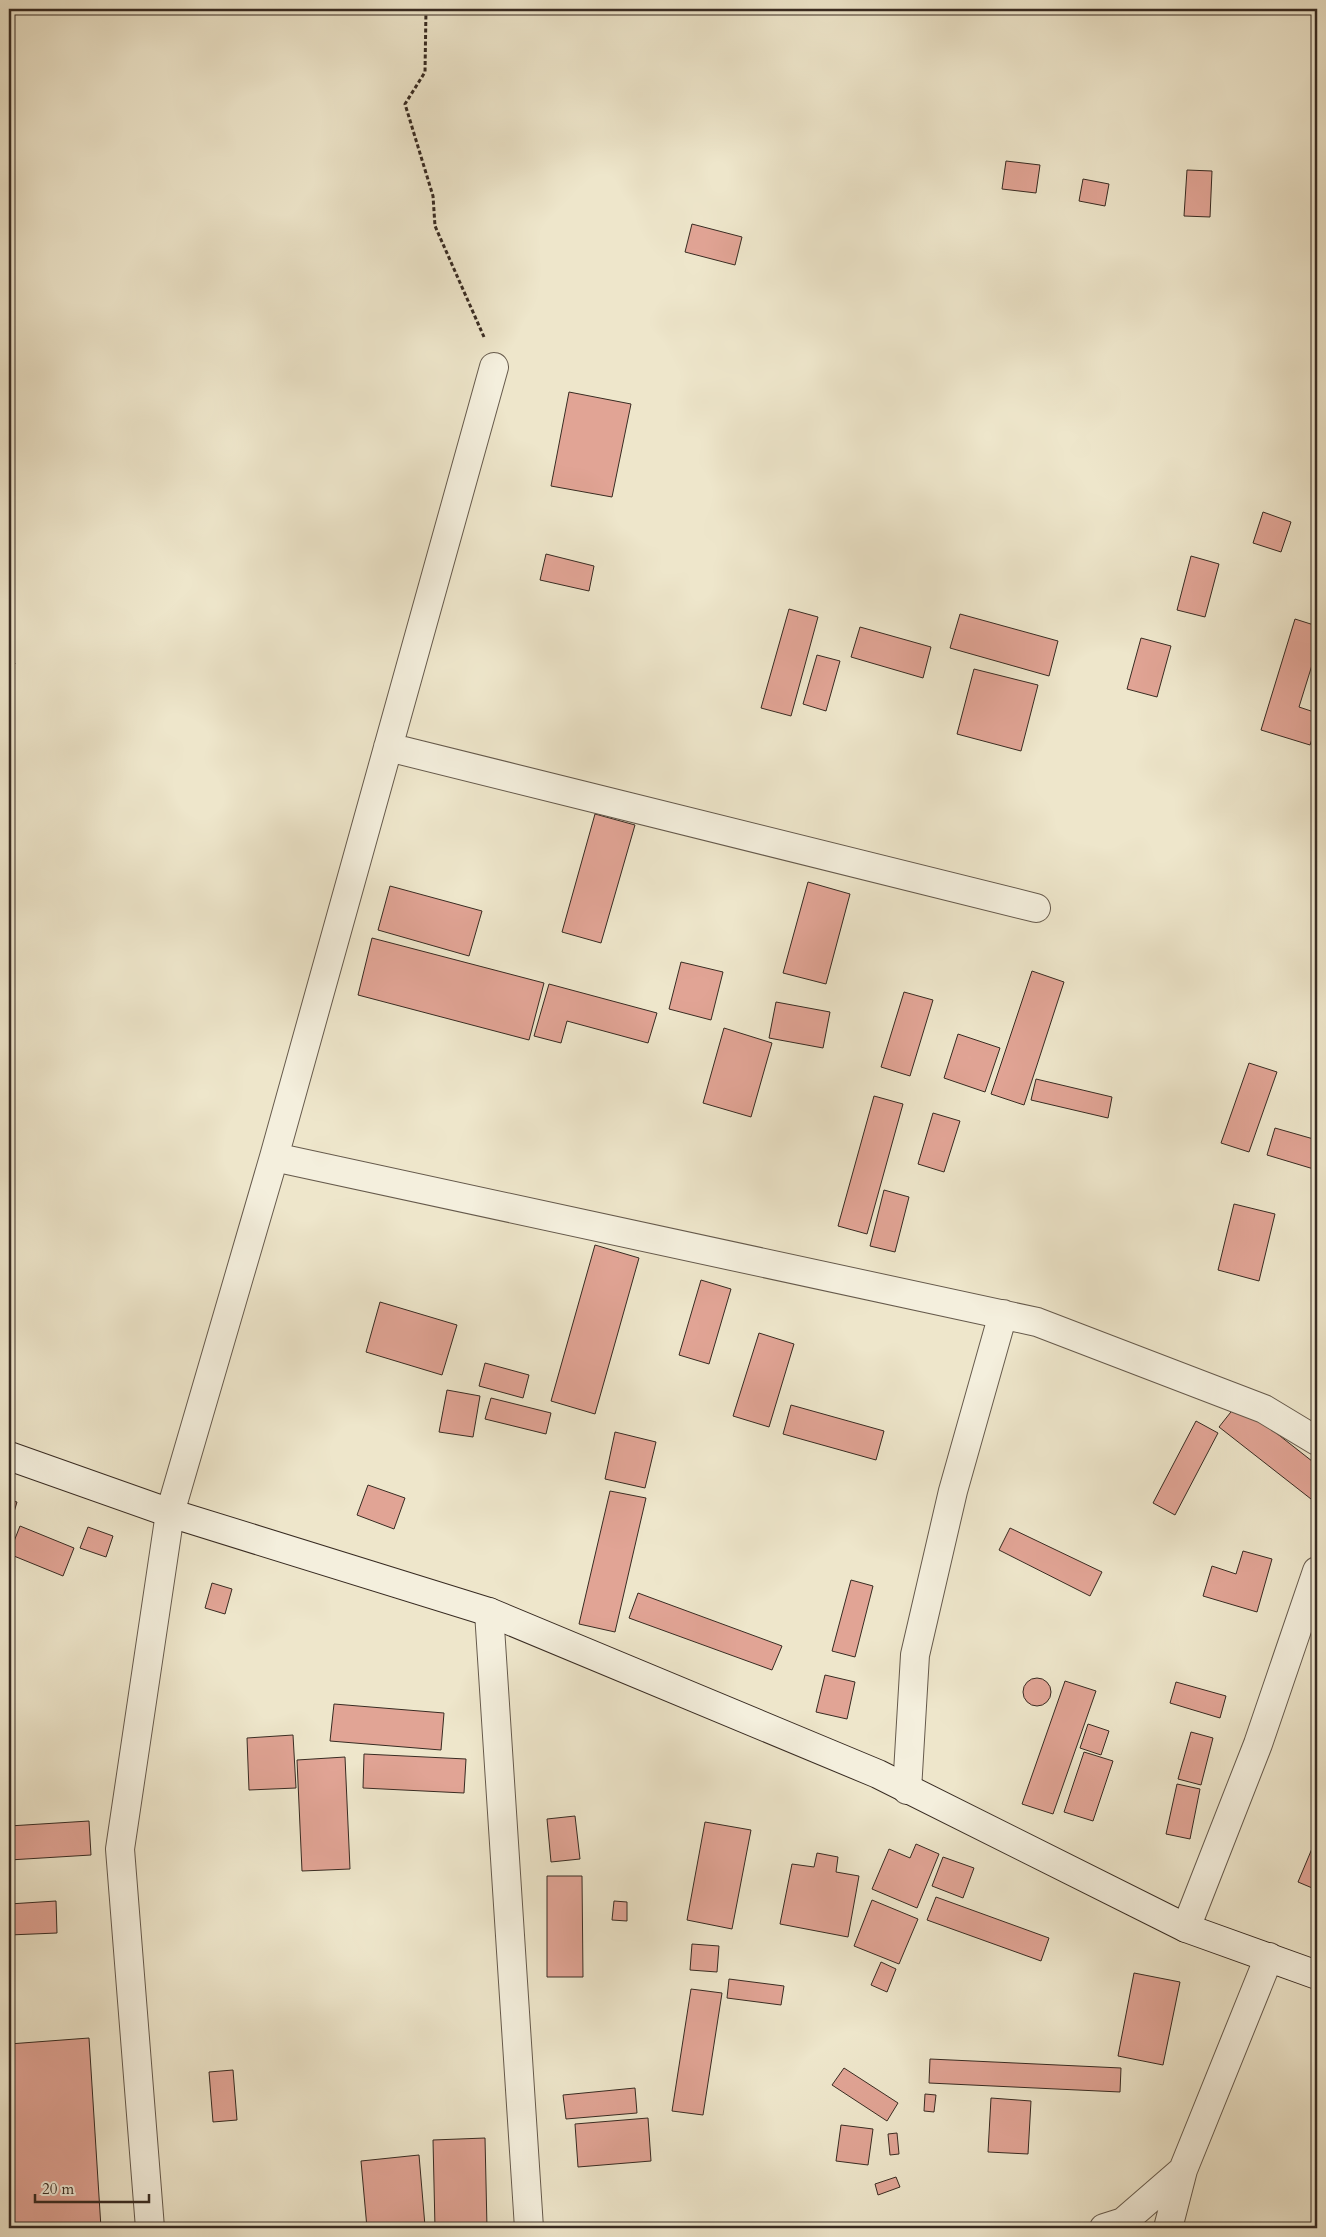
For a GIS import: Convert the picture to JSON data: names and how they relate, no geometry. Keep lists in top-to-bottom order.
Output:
{
  "scale_bar": "20 m"
}
